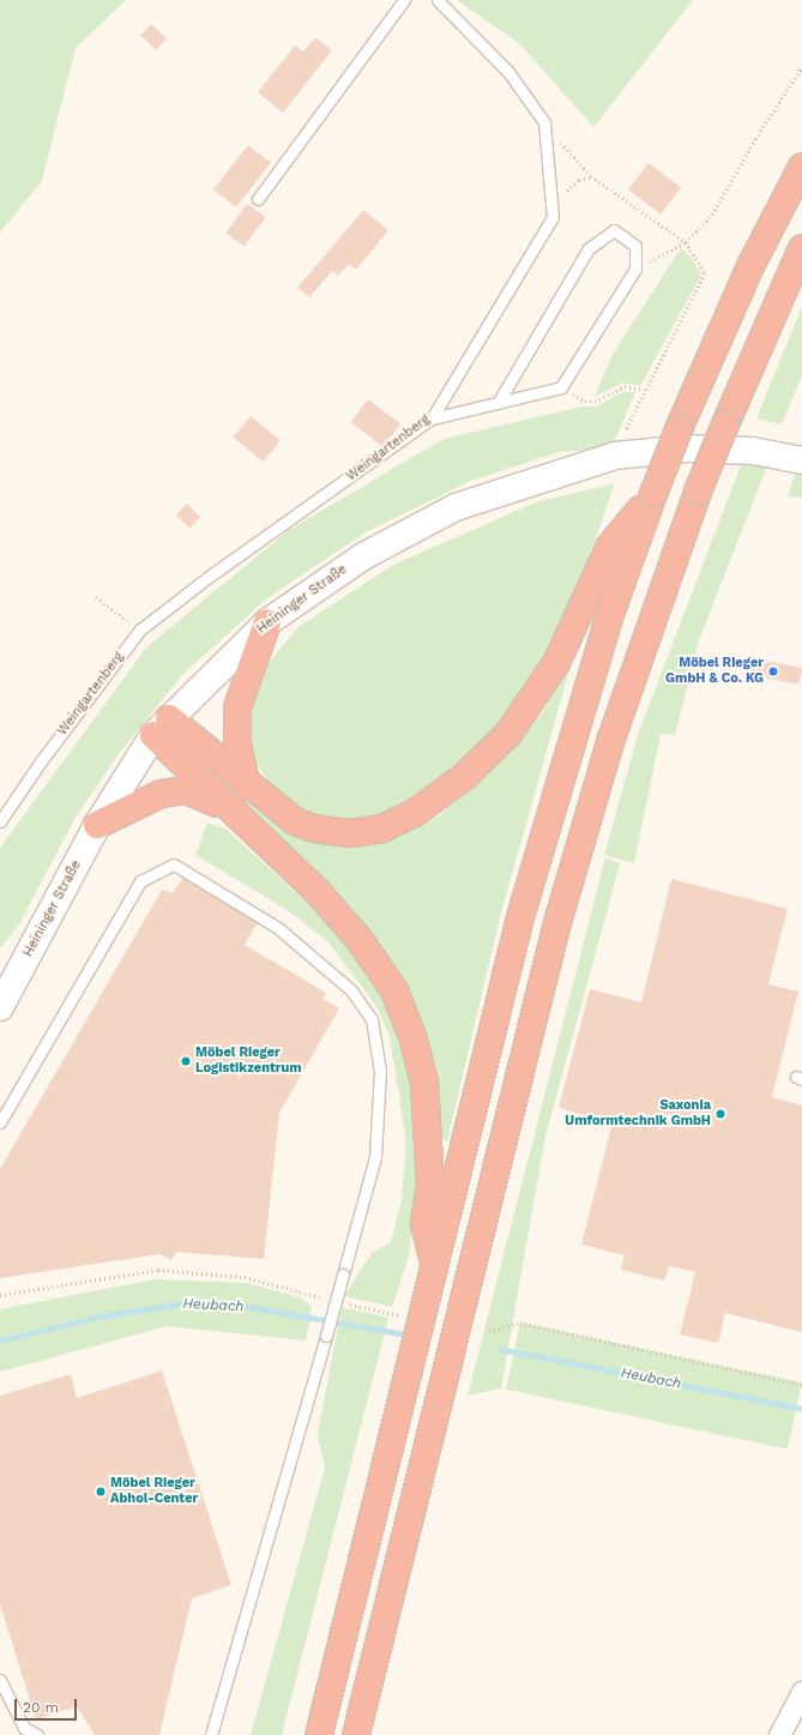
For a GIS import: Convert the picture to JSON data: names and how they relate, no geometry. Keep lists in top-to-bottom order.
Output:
{
  "streets": {
    "main road": ["Heininger Straße"],
    "lane": ["Weingartenberg"]
  },
  "water": ["Heubach"],
  "places": [
    "Möbel Rieger GmbH & Co. KG",
    "Möbel Rieger Logistikzentrum",
    "Saxonia Umformtechnik GmbH",
    "Möbel Rieger Abhol-Center"
  ],
  "scale_bar": "20 m"
}
